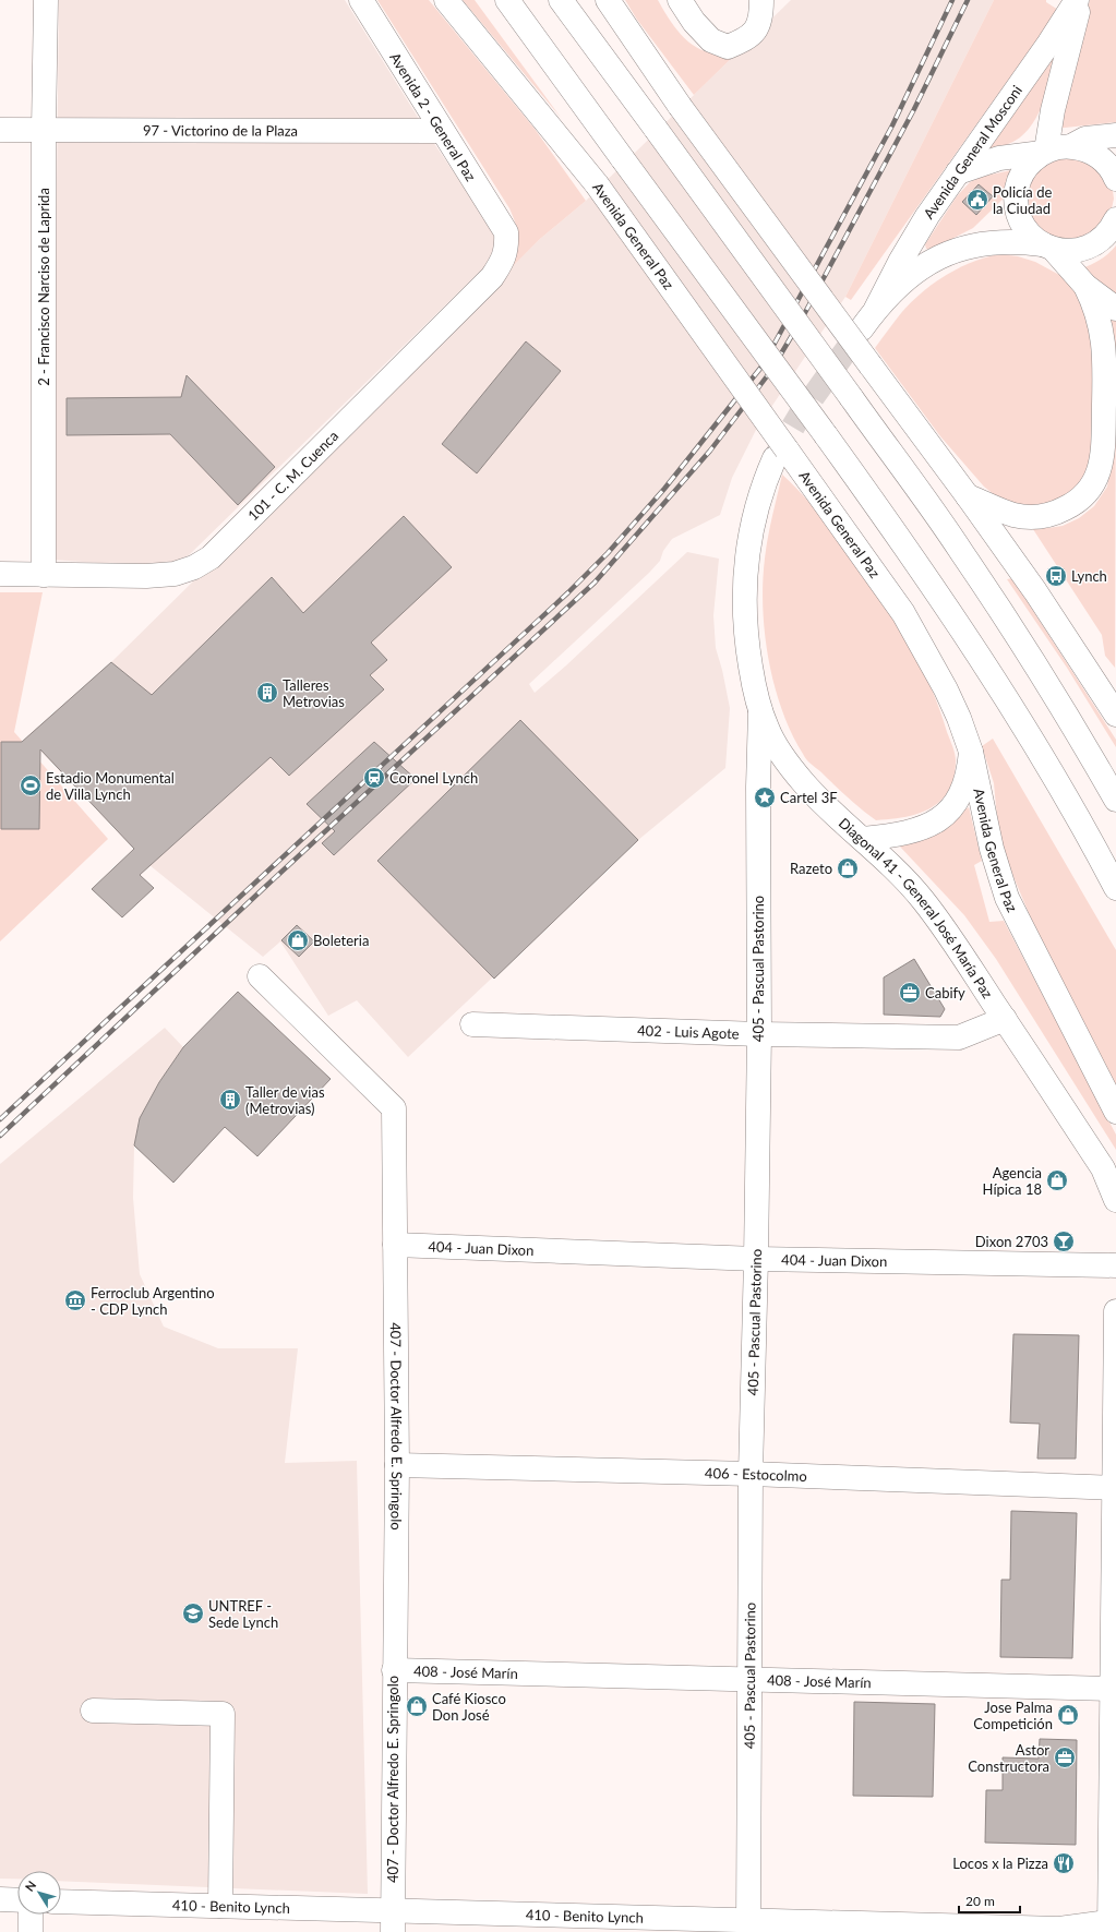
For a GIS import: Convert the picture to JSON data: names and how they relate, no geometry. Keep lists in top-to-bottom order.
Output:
{
  "streets": {
    "main road": [
      "Avenida 2 - General Paz",
      "97 - Victorino de la Plaza",
      "Avenida General Mosconi",
      "Avenida General Paz",
      "2 - Francisco Narciso de Laprida",
      "101 - C. M. Cuenca",
      "Diagonal 41 - General José María Paz",
      "405 - Pascual Pastorino",
      "402 - Luis Agote",
      "404 - Juan Dixon",
      "407 - Doctor Alfredo E. Springolo",
      "406 - Estocolmo",
      "408 - José Marín",
      "410 - Benito Lynch"
    ]
  },
  "crossings": [
    ["Avenida 2 - General Paz", "97 - Victorino de la Plaza"],
    ["Avenida 2 - General Paz", "101 - C. M. Cuenca"],
    ["97 - Victorino de la Plaza", "2 - Francisco Narciso de Laprida"],
    ["2 - Francisco Narciso de Laprida", "101 - C. M. Cuenca"],
    ["Diagonal 41 - General José María Paz", "405 - Pascual Pastorino"],
    ["Diagonal 41 - General José María Paz", "402 - Luis Agote"],
    ["405 - Pascual Pastorino", "402 - Luis Agote"],
    ["405 - Pascual Pastorino", "404 - Juan Dixon"],
    ["405 - Pascual Pastorino", "406 - Estocolmo"],
    ["405 - Pascual Pastorino", "408 - José Marín"],
    ["405 - Pascual Pastorino", "410 - Benito Lynch"],
    ["404 - Juan Dixon", "407 - Doctor Alfredo E. Springolo"],
    ["407 - Doctor Alfredo E. Springolo", "406 - Estocolmo"],
    ["407 - Doctor Alfredo E. Springolo", "408 - José Marín"],
    ["407 - Doctor Alfredo E. Springolo", "410 - Benito Lynch"]
  ],
  "places": {
    "public building": ["Policía de la Ciudad"],
    "bus stop": ["Lynch"],
    "building": ["Talleres Metrovias", "Taller de vias (Metrovias)"],
    "station": ["Coronel Lynch"],
    "sports": ["Estadio Monumental de Villa Lynch"],
    "place": ["Cartel 3F"],
    "shop": [
      "Razeto",
      "Boleteria",
      "Agencia Hípica 18",
      "Café Kiosco Don José",
      "Jose Palma Competición"
    ],
    "office": ["Cabify", "Astor Constructora"],
    "bar": ["Dixon 2703"],
    "museum": ["Ferroclub Argentino - CDP Lynch"],
    "school or university": ["UNTREF - Sede Lynch"],
    "restaurant": ["Locos x la Pizza"]
  },
  "scale_bar": "20 m",
  "north": "top left"
}
